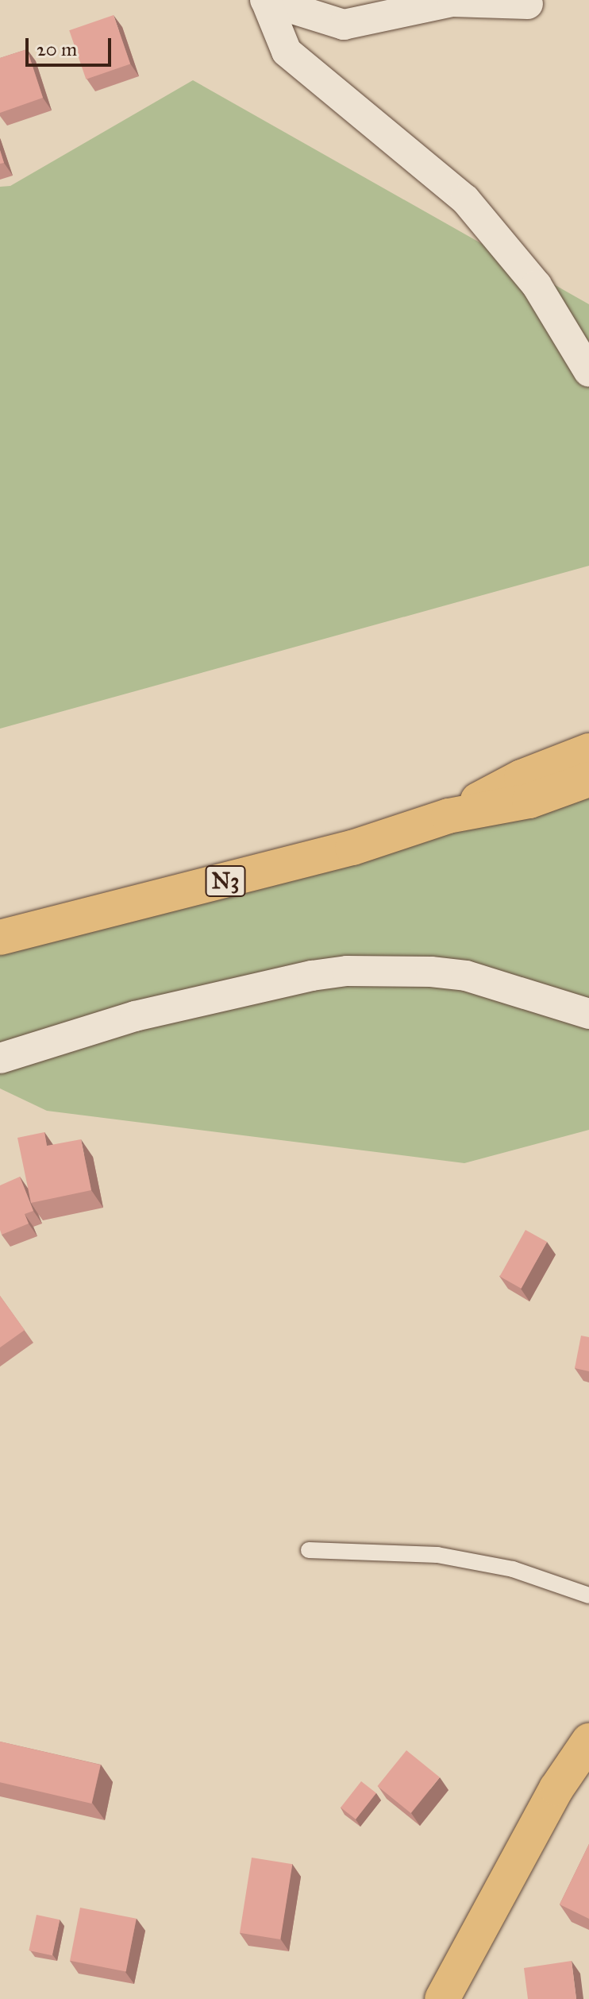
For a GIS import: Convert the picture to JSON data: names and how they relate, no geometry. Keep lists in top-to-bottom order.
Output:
{
  "streets": {
    "main road": ["N3"]
  },
  "scale_bar": "20 m"
}
